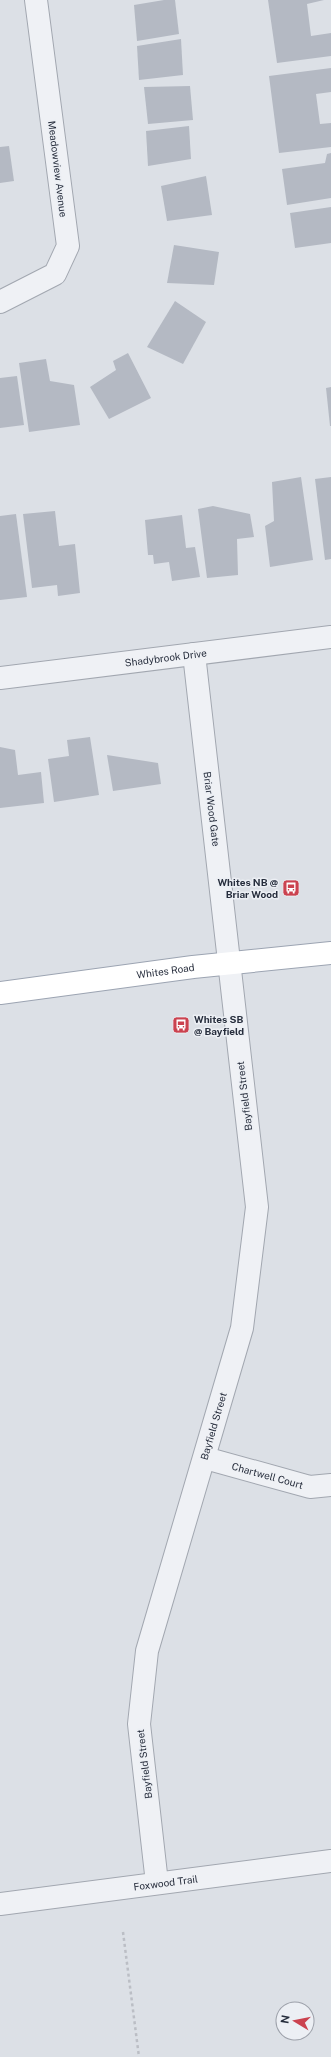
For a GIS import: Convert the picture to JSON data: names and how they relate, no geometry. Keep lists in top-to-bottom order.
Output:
{
  "streets": {
    "main road": ["Whites Road"],
    "street": [
      "Meadowview Avenue",
      "Shadybrook Drive",
      "Briar Wood Gate",
      "Bayfield Street",
      "Chartwell Court",
      "Foxwood Trail"
    ]
  },
  "crossings": [
    ["Shadybrook Drive", "Briar Wood Gate"],
    ["Briar Wood Gate", "Whites Road"],
    ["Briar Wood Gate", "Bayfield Street"],
    ["Whites Road", "Bayfield Street"],
    ["Bayfield Street", "Chartwell Court"],
    ["Bayfield Street", "Foxwood Trail"]
  ],
  "places": {
    "bus stop": ["Whites NB @ Briar Wood", "Whites SB @ Bayfield"]
  },
  "north": "left"
}
